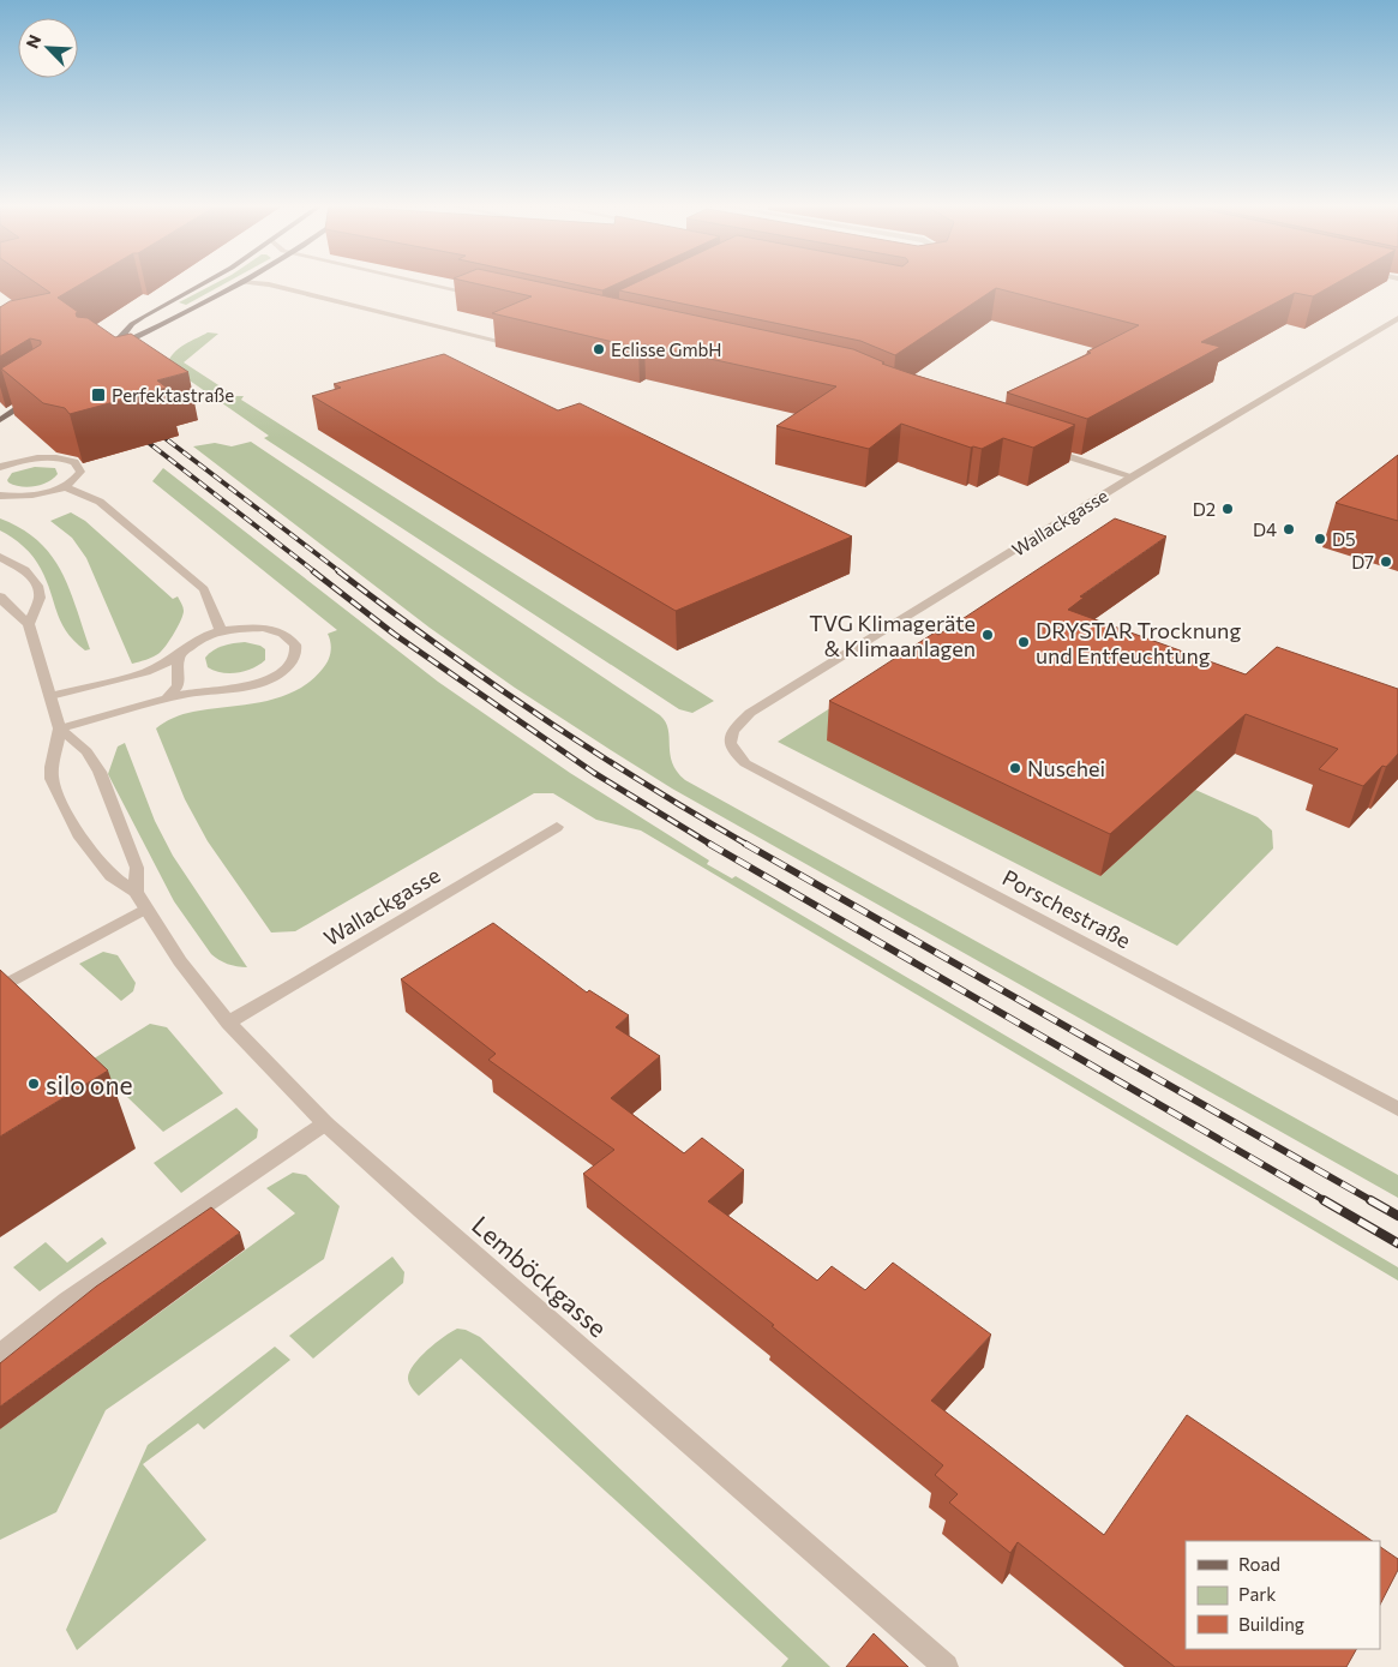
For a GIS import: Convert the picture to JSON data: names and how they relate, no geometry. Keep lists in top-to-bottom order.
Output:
{
  "streets": {
    "street": ["Wallackgasse", "Porschestraße", "Lemböckgasse"]
  },
  "crossings": [
    ["Wallackgasse", "Porschestraße"],
    ["Wallackgasse", "Lemböckgasse"]
  ],
  "places": {
    "other": [
      "Eclisse GmbH",
      "D2",
      "D4",
      "D5",
      "D7",
      "TVG Klimageräte & Klimaanlagen",
      "DRYSTAR Trocknung und Entfeuchtung",
      "Nuschei",
      "silo one"
    ],
    "transit": ["Perfektastraße"]
  },
  "legend": ["Road", "Park", "Building"],
  "north": "top left"
}
